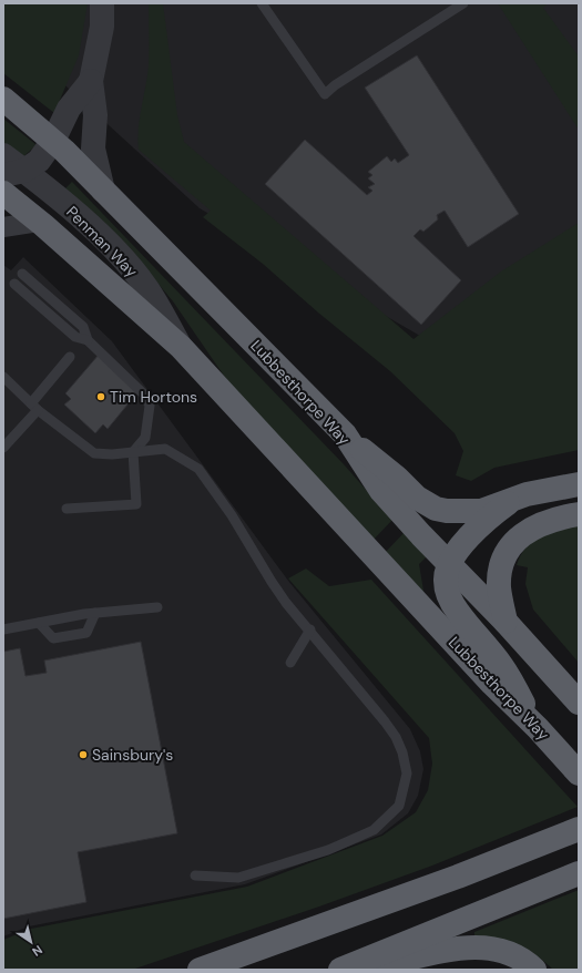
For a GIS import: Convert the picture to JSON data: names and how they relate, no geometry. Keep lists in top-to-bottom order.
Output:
{
  "streets": {
    "highway": ["Lubbesthorpe Way"],
    "street": ["Penman Way"]
  },
  "crossings": [
    ["Penman Way", "Lubbesthorpe Way"]
  ],
  "places": ["Tim Hortons", "Sainsbury's"],
  "north": "bottom right"
}
